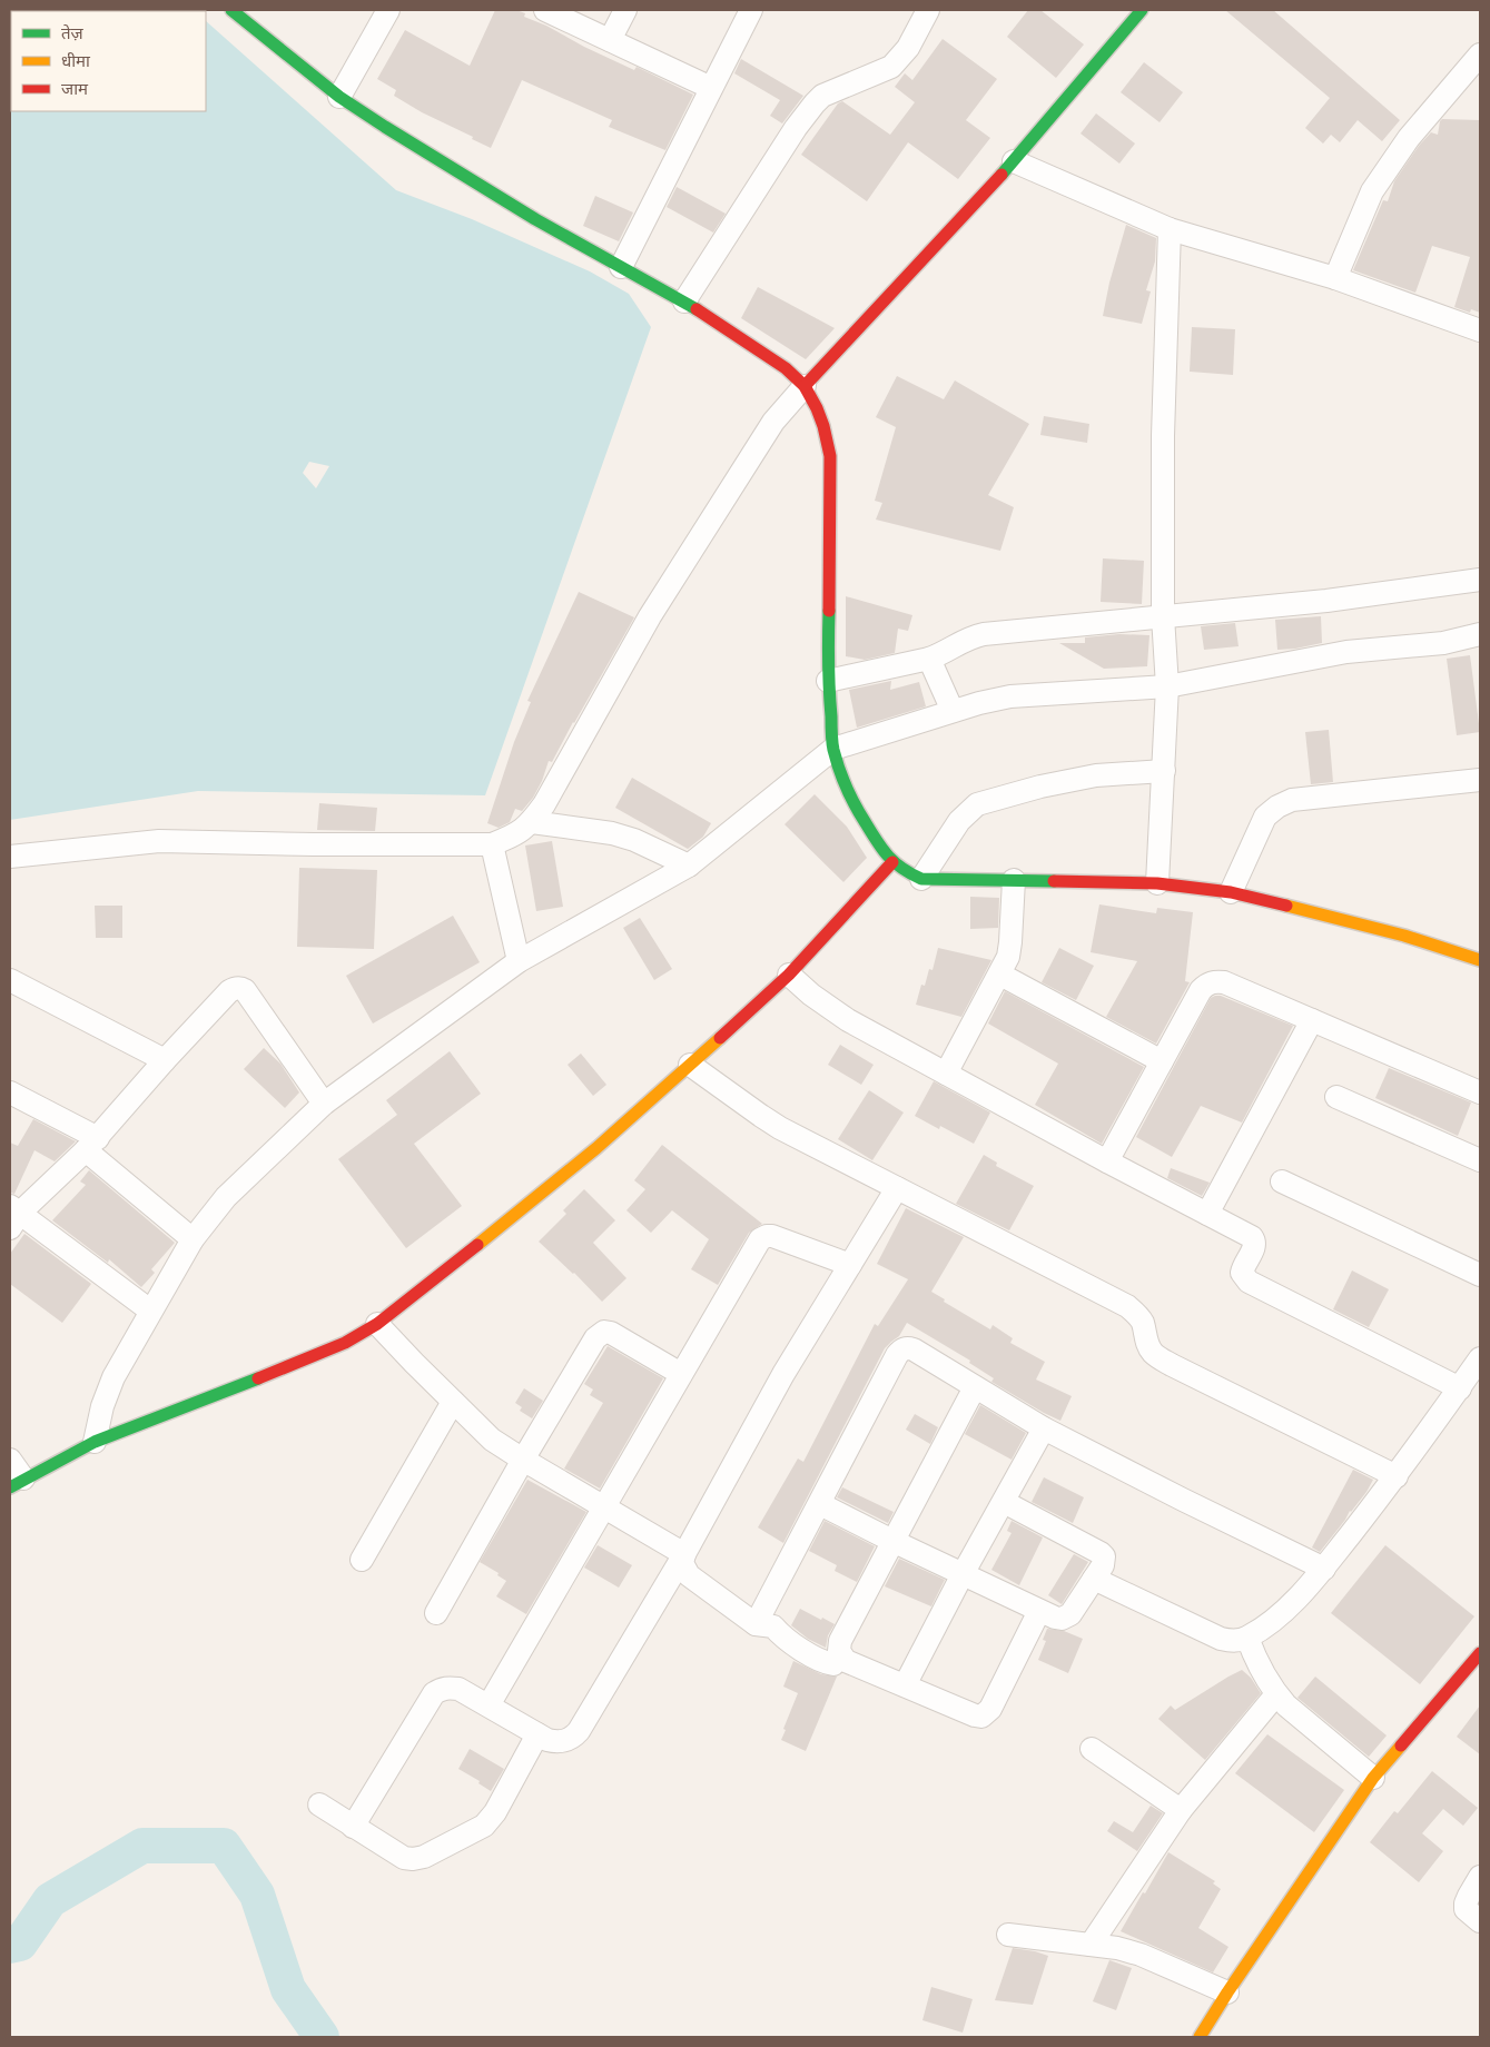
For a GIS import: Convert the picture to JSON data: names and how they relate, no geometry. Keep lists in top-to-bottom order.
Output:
{
  "legend": ["तेज़", "धीमा", "जाम"]
}
